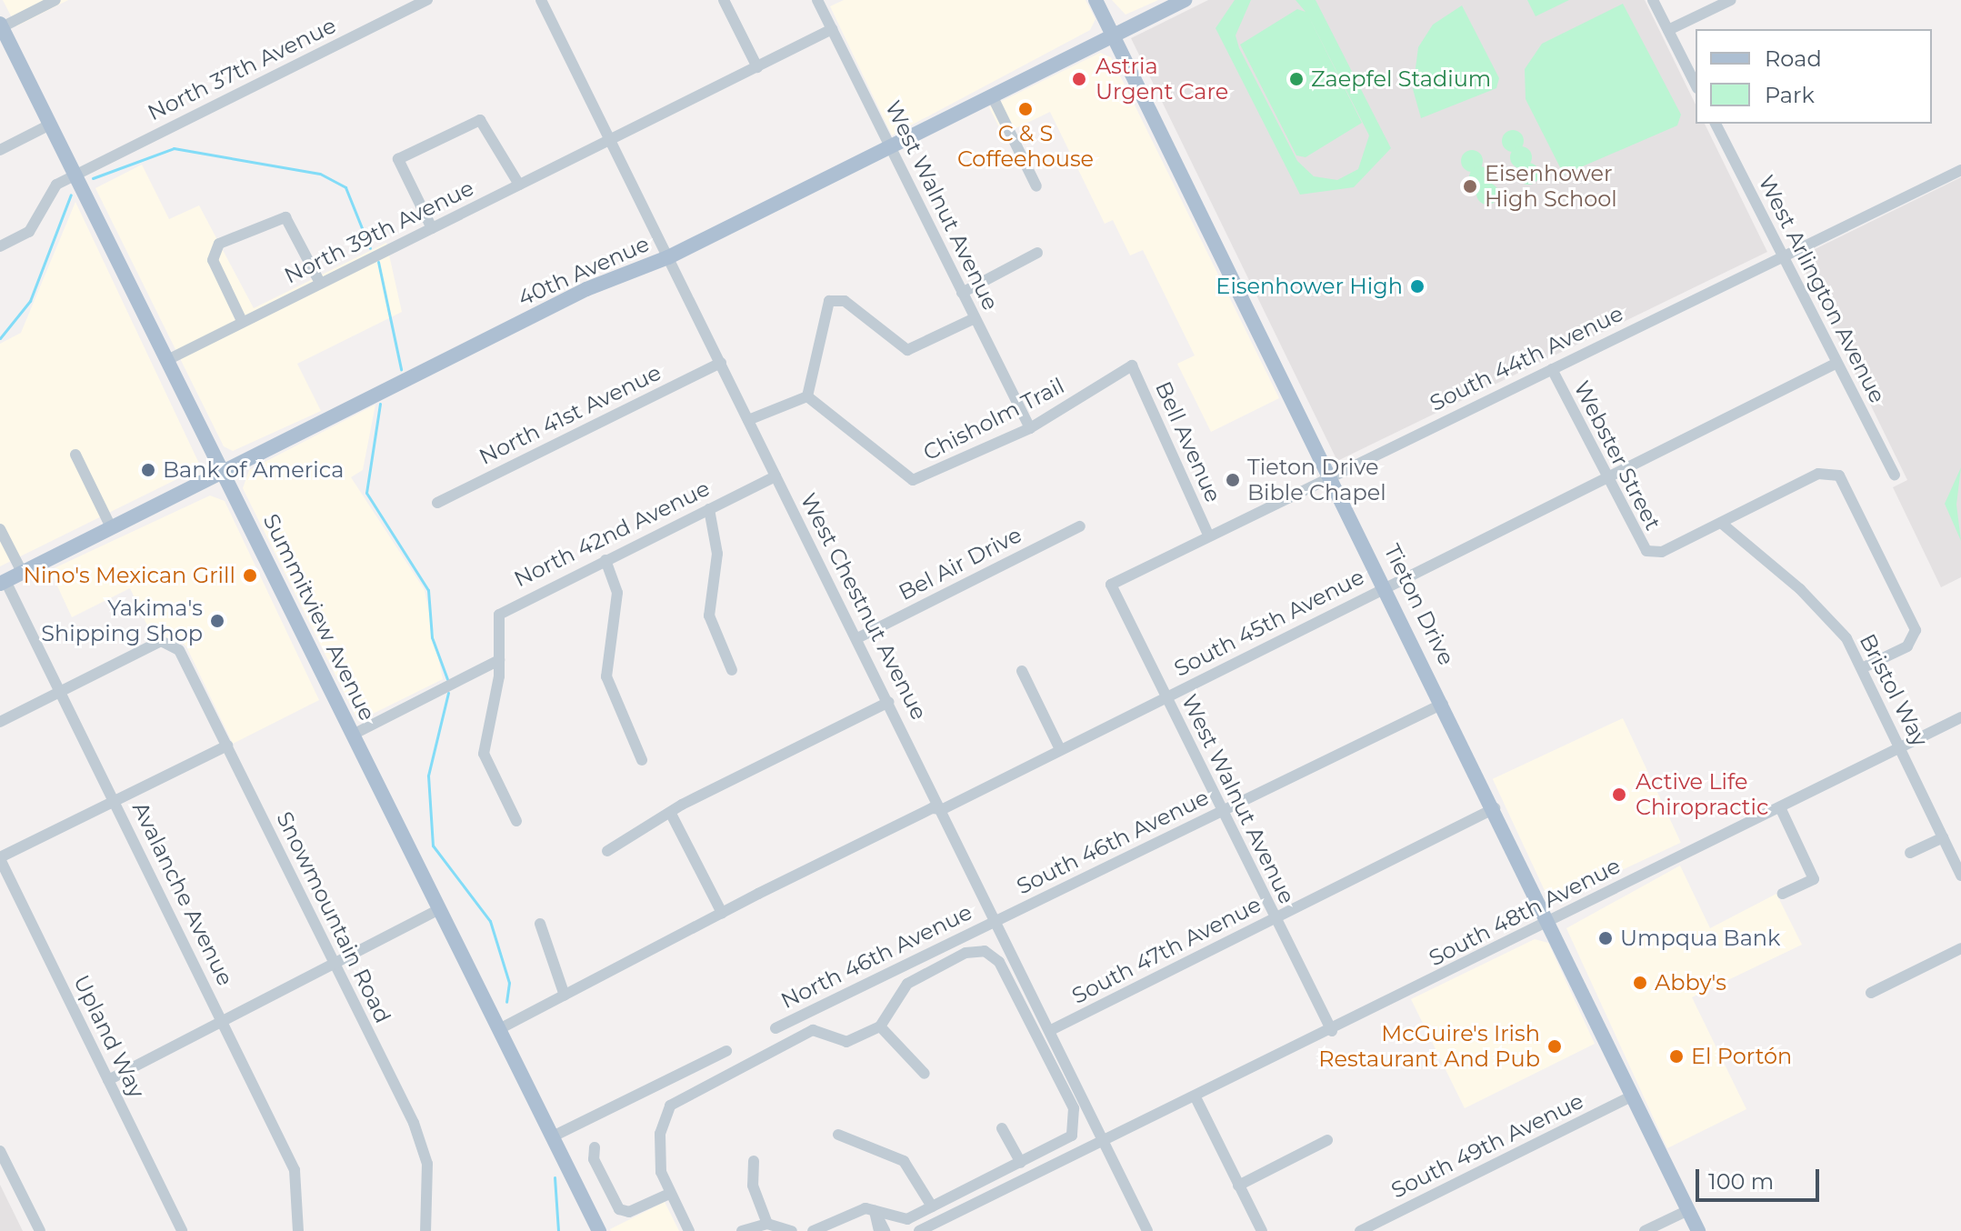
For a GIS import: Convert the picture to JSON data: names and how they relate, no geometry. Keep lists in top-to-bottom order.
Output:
{
  "streets": {
    "main road": ["40th Avenue", "Tieton Drive", "Summitview Avenue"],
    "street": [
      "North 37th Avenue",
      "West Walnut Avenue",
      "North 39th Avenue",
      "West Arlington Avenue",
      "South 44th Avenue",
      "North 41st Avenue",
      "Chisholm Trail",
      "Bell Avenue",
      "Webster Street",
      "North 42nd Avenue",
      "Bel Air Drive",
      "West Chestnut Avenue",
      "South 45th Avenue",
      "Bristol Way",
      "South 46th Avenue",
      "Avalanche Avenue",
      "South 48th Avenue",
      "Snowmountain Road",
      "South 47th Avenue",
      "North 46th Avenue",
      "Upland Way",
      "South 49th Avenue"
    ]
  },
  "crossings": [
    ["North 37th Avenue", "Summitview Avenue"],
    ["West Walnut Avenue", "North 39th Avenue"],
    ["West Walnut Avenue", "40th Avenue"],
    ["West Walnut Avenue", "South 44th Avenue"],
    ["West Walnut Avenue", "Chisholm Trail"],
    ["West Walnut Avenue", "South 45th Avenue"],
    ["West Walnut Avenue", "South 46th Avenue"],
    ["West Walnut Avenue", "South 48th Avenue"],
    ["West Walnut Avenue", "South 47th Avenue"],
    ["North 39th Avenue", "West Chestnut Avenue"],
    ["North 39th Avenue", "Summitview Avenue"],
    ["40th Avenue", "Tieton Drive"],
    ["40th Avenue", "West Chestnut Avenue"],
    ["40th Avenue", "Summitview Avenue"],
    ["40th Avenue", "Avalanche Avenue"],
    ["West Arlington Avenue", "South 44th Avenue"],
    ["West Arlington Avenue", "South 45th Avenue"],
    ["South 44th Avenue", "Bell Avenue"],
    ["South 44th Avenue", "Webster Street"],
    ["South 44th Avenue", "Tieton Drive"],
    ["North 41st Avenue", "West Chestnut Avenue"],
    ["Chisholm Trail", "Bell Avenue"],
    ["Webster Street", "South 45th Avenue"],
    ["Webster Street", "Bristol Way"],
    ["North 42nd Avenue", "West Chestnut Avenue"],
    ["Bel Air Drive", "West Chestnut Avenue"],
    ["Tieton Drive", "South 45th Avenue"],
    ["Tieton Drive", "South 46th Avenue"],
    ["Tieton Drive", "South 48th Avenue"],
    ["Tieton Drive", "South 47th Avenue"],
    ["Tieton Drive", "South 49th Avenue"],
    ["West Chestnut Avenue", "South 45th Avenue"],
    ["West Chestnut Avenue", "South 46th Avenue"],
    ["West Chestnut Avenue", "South 48th Avenue"],
    ["West Chestnut Avenue", "South 47th Avenue"],
    ["West Chestnut Avenue", "North 46th Avenue"],
    ["Summitview Avenue", "South 45th Avenue"],
    ["Bristol Way", "South 48th Avenue"],
    ["South 46th Avenue", "North 46th Avenue"],
    ["Avalanche Avenue", "Snowmountain Road"]
  ],
  "places": [
    "Astria Urgent Care",
    "Zaepfel Stadium",
    "C & S Coffeehouse",
    "Eisenhower High School",
    "Eisenhower High",
    "Bank of America",
    "Tieton Drive Bible Chapel",
    "Nino's Mexican Grill",
    "Yakima's Shipping Shop",
    "Active Life Chiropractic",
    "Umpqua Bank",
    "Abby's",
    "McGuire's Irish Restaurant And Pub",
    "El Portón"
  ],
  "legend": ["Road", "Park"],
  "scale_bar": "100 m"
}
